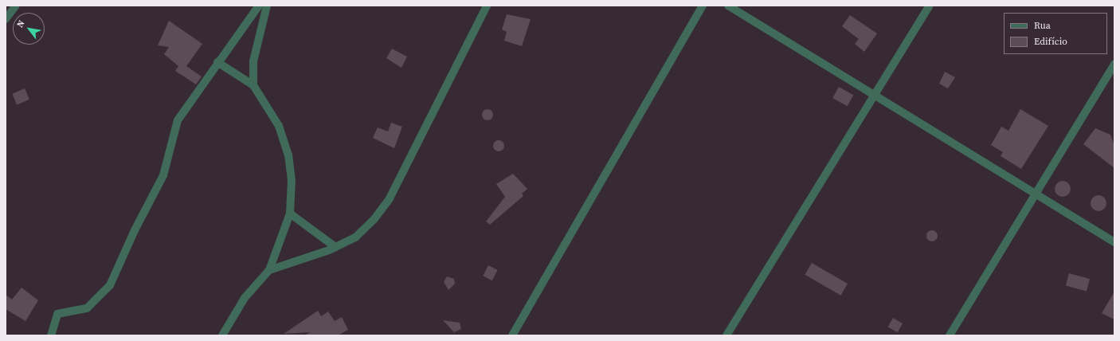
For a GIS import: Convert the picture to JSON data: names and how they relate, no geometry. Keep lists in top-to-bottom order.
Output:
{
  "legend": ["Rua", "Edifício"],
  "north": "top left"
}
